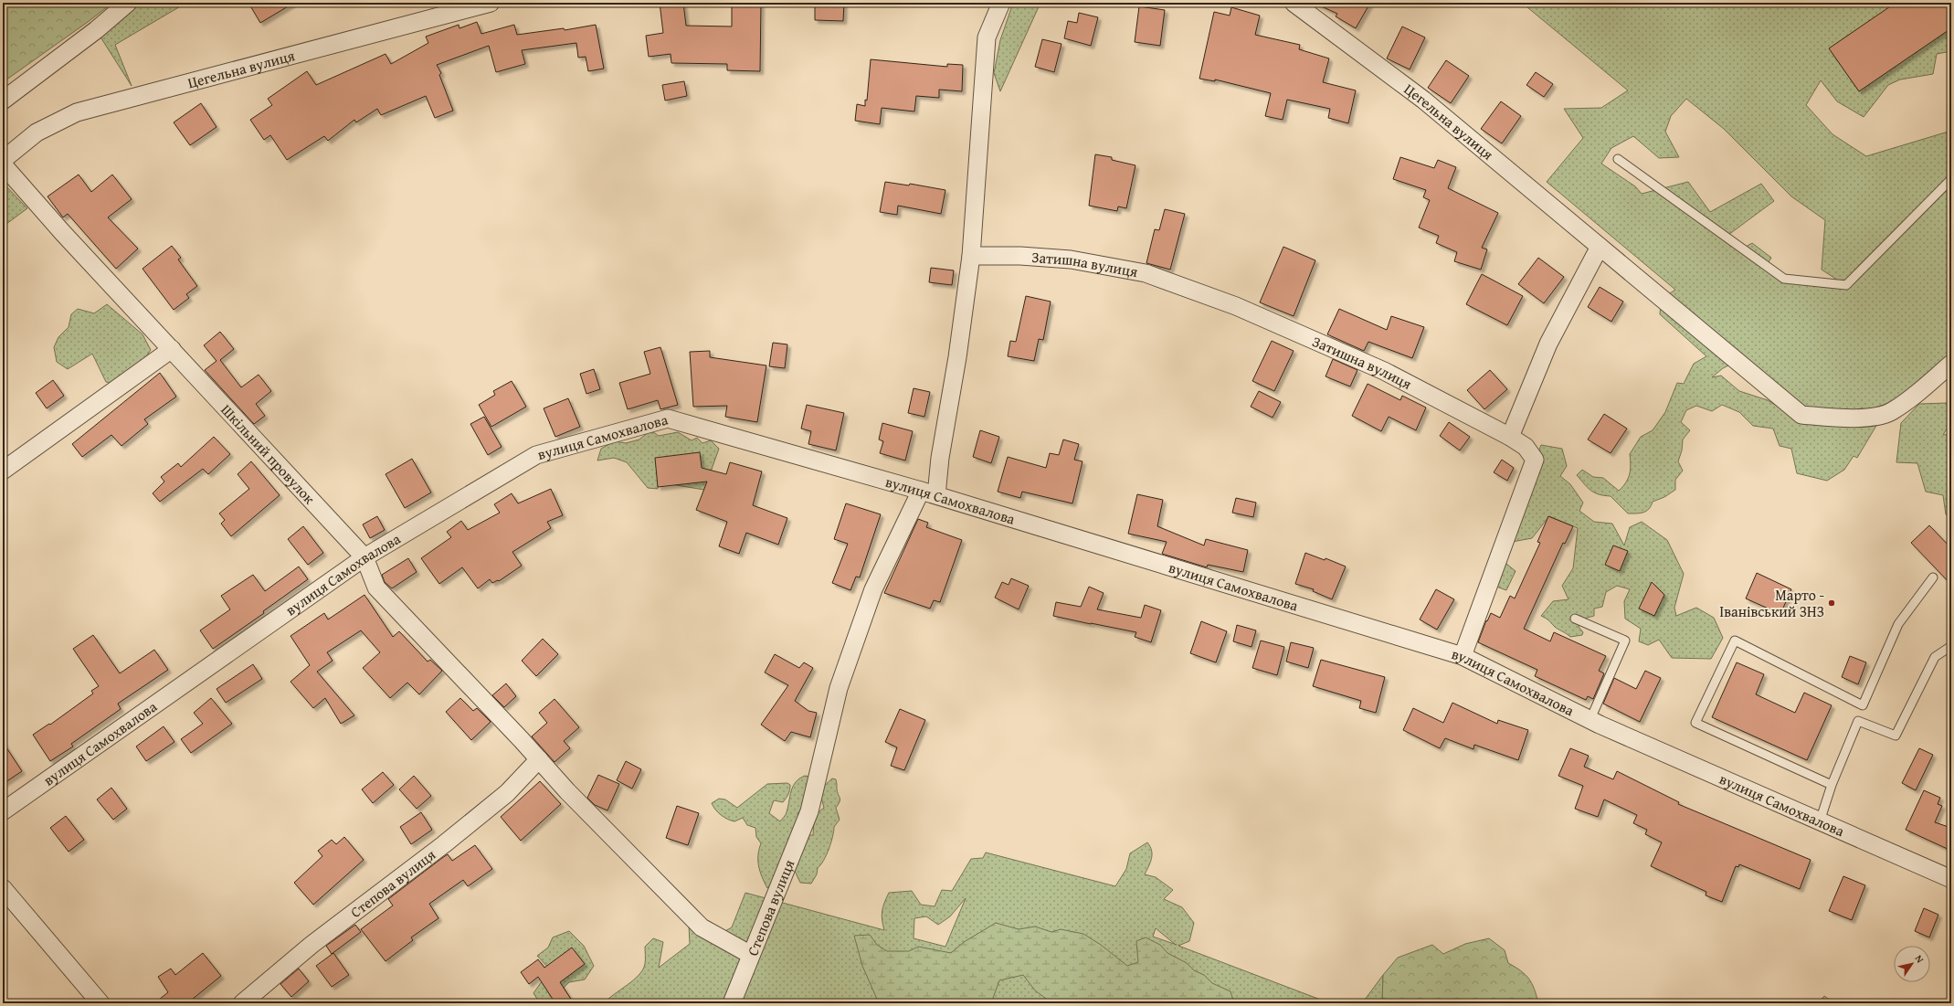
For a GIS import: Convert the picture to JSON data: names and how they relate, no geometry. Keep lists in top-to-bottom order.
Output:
{
  "streets": {
    "street": [
      "Цегельна вулиця",
      "Затишна вулиця",
      "вулиця Самохвалова",
      "Шкільний провулок",
      "Степова вулиця"
    ]
  },
  "crossings": [
    ["Затишна вулиця", "вулиця Самохвалова"],
    ["вулиця Самохвалова", "Шкільний провулок"],
    ["вулиця Самохвалова", "Степова вулиця"],
    ["Шкільний провулок", "Степова вулиця"]
  ],
  "places": ["Марто - Іванівський ЗНЗ"],
  "north": "top right"
}
